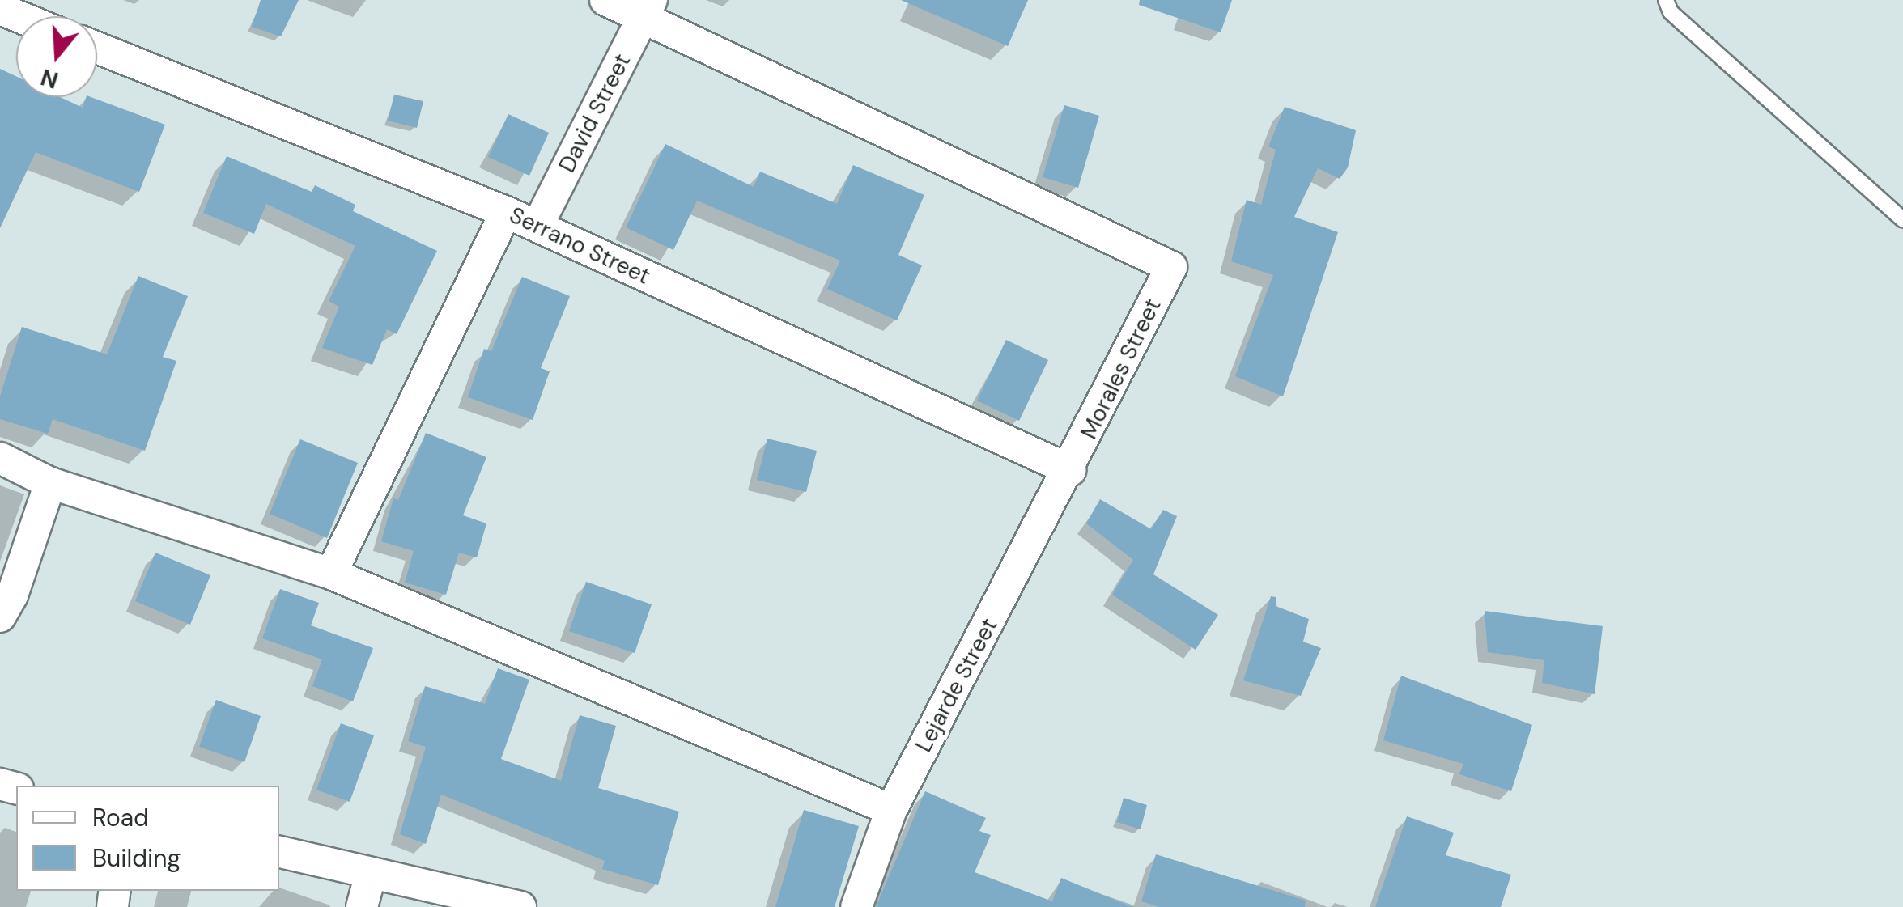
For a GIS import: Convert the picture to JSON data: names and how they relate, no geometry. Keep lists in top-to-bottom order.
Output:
{
  "streets": {
    "street": [
      "David Street",
      "Serrano Street",
      "Morales Street",
      "Lejarde Street"
    ]
  },
  "crossings": [
    ["David Street", "Serrano Street"],
    ["David Street", "Morales Street"],
    ["Serrano Street", "Morales Street"],
    ["Serrano Street", "Lejarde Street"],
    ["Morales Street", "Lejarde Street"]
  ],
  "legend": ["Road", "Building"],
  "north": "bottom"
}
